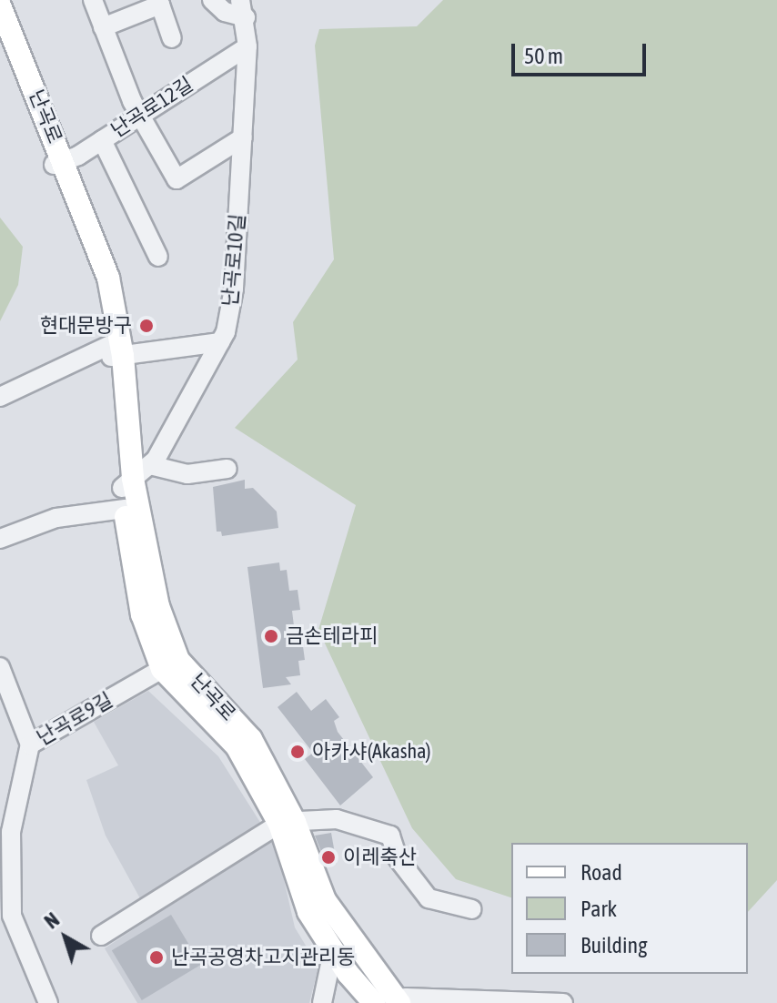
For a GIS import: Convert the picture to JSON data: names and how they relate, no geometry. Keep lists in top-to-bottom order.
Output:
{
  "streets": {
    "main road": ["난곡로"],
    "street": ["난곡로12길", "난곡로10길", "난곡로9길"]
  },
  "crossings": [
    ["난곡로12길", "난곡로"],
    ["난곡로12길", "난곡로10길"],
    ["난곡로", "난곡로10길"],
    ["난곡로", "난곡로9길"]
  ],
  "places": [
    "현대문방구",
    "금손테라피",
    "아카샤(Akasha)",
    "이레축산",
    "난곡공영차고지관리동"
  ],
  "legend": ["Road", "Park", "Building"],
  "scale_bar": "50 m",
  "north": "top left"
}
